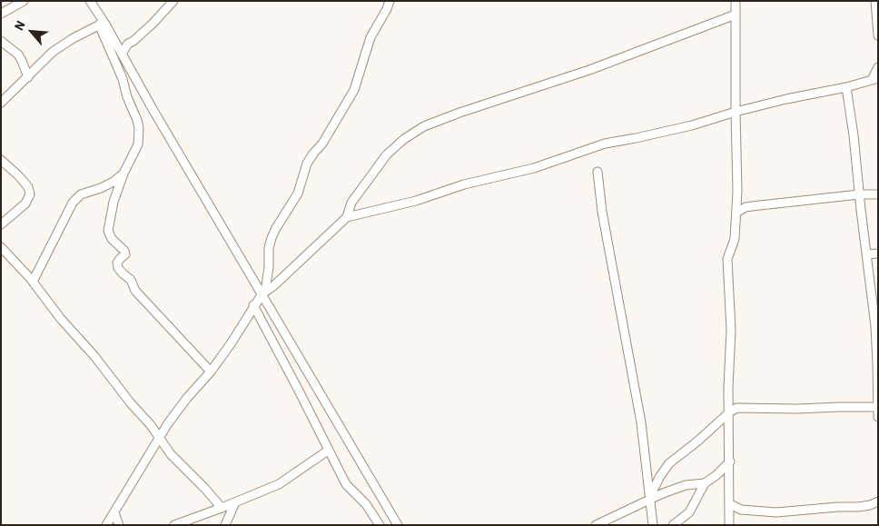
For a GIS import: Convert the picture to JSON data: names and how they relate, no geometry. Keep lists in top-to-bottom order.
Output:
{
  "north": "top left"
}
